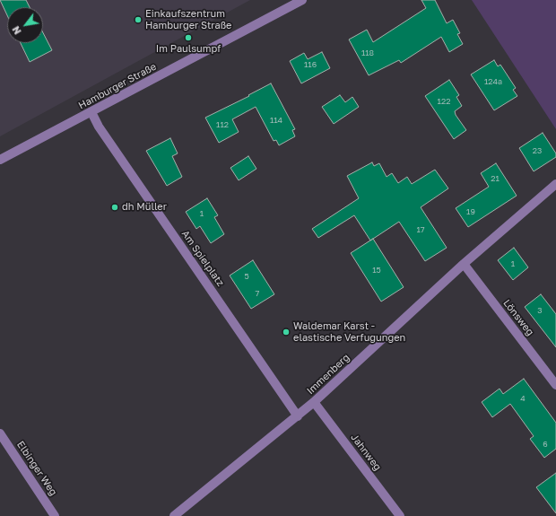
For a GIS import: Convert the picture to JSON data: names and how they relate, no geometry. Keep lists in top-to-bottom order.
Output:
{
  "streets": {
    "street": [
      "Hamburger Straße",
      "Am Spielplatz",
      "Lönsweg",
      "Immenberg",
      "Jahnweg",
      "Elbinger Weg"
    ]
  },
  "crossings": [
    ["Hamburger Straße", "Am Spielplatz"],
    ["Am Spielplatz", "Immenberg"],
    ["Lönsweg", "Immenberg"],
    ["Immenberg", "Jahnweg"]
  ],
  "places": [
    "Einkaufszentrum Hamburger Straße",
    "Im Paulsumpf",
    "dh Müller",
    "Waldemar Karst - elastische Verfugungen"
  ],
  "house_numbers": [
    "118",
    "116",
    "124a",
    "122",
    "114",
    "112",
    "23",
    "21",
    "19",
    "1",
    "17",
    "1",
    "15",
    "5",
    "7",
    "3",
    "4",
    "6"
  ],
  "north": "bottom left"
}
